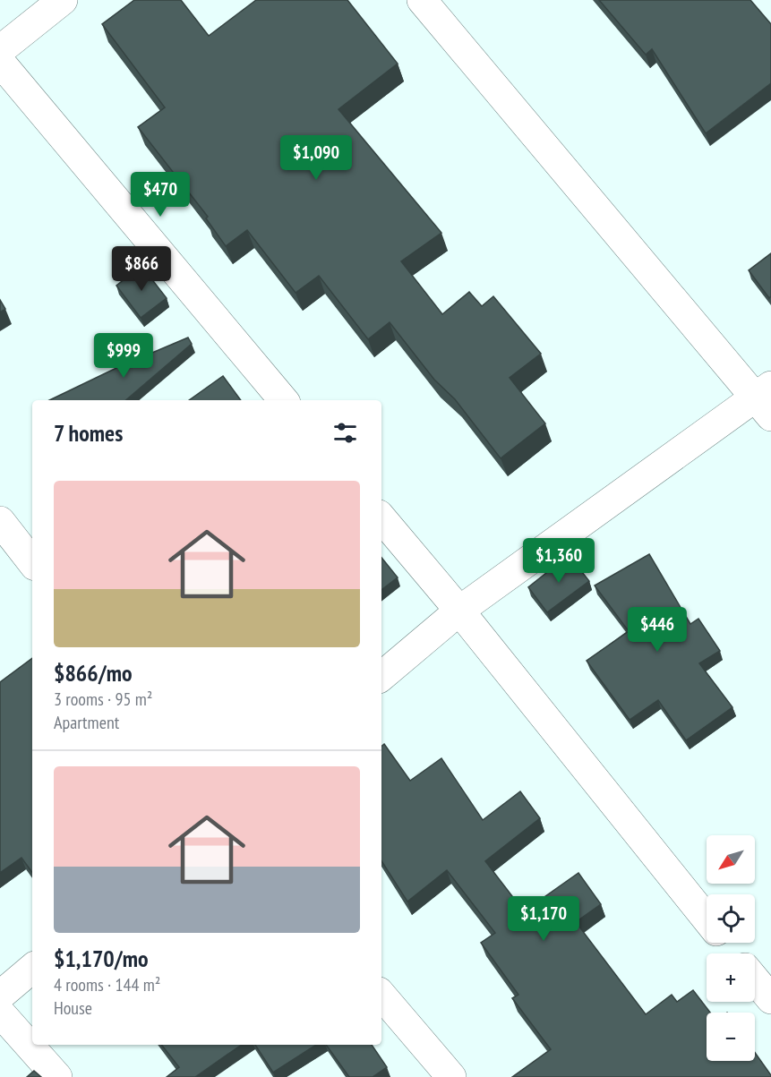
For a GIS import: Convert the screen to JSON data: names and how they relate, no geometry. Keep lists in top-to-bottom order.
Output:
{
  "north": "bottom left",
  "page": {
    "price": [
      "$1,090",
      "$470",
      "$866",
      "$999",
      "$1,360",
      "$446",
      "$1,170"
    ],
    "heading": "7 homes",
    "list": [
      {
        "name": "$866/mo",
        "note": "3 rooms · 95 m² · Apartment"
      },
      {
        "name": "$1,170/mo",
        "note": "4 rooms · 144 m² · House"
      }
    ],
    "map_buttons": ["+", "−"]
  }
}
